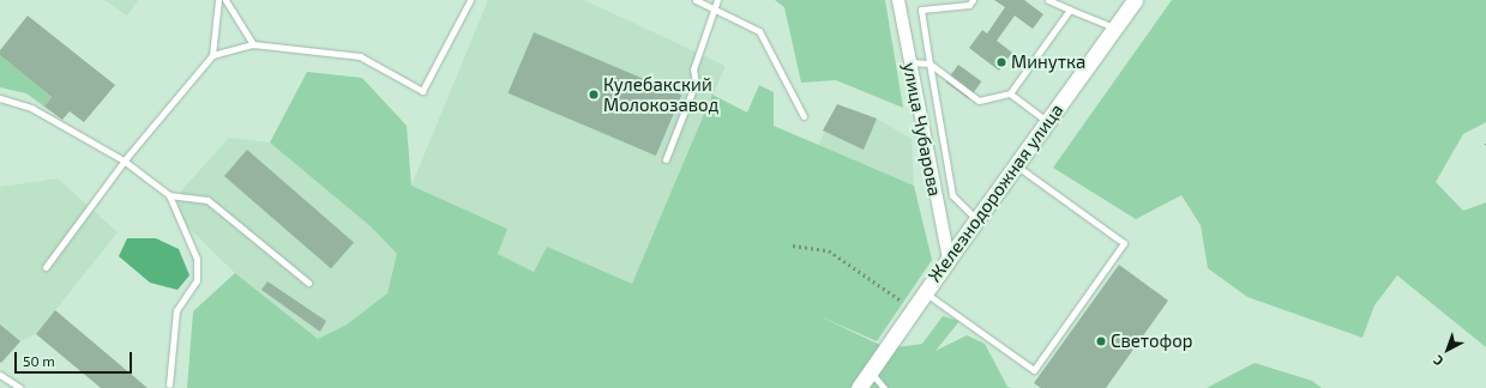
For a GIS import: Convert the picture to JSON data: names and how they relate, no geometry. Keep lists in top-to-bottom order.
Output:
{
  "streets": {
    "street": ["улица Чубарова", "Железнодорожная улица"]
  },
  "crossings": [
    ["улица Чубарова", "Железнодорожная улица"]
  ],
  "places": ["Минутка", "Кулебакский Молокозавод", "Светофор"],
  "scale_bar": "50 m",
  "north": "bottom left"
}
